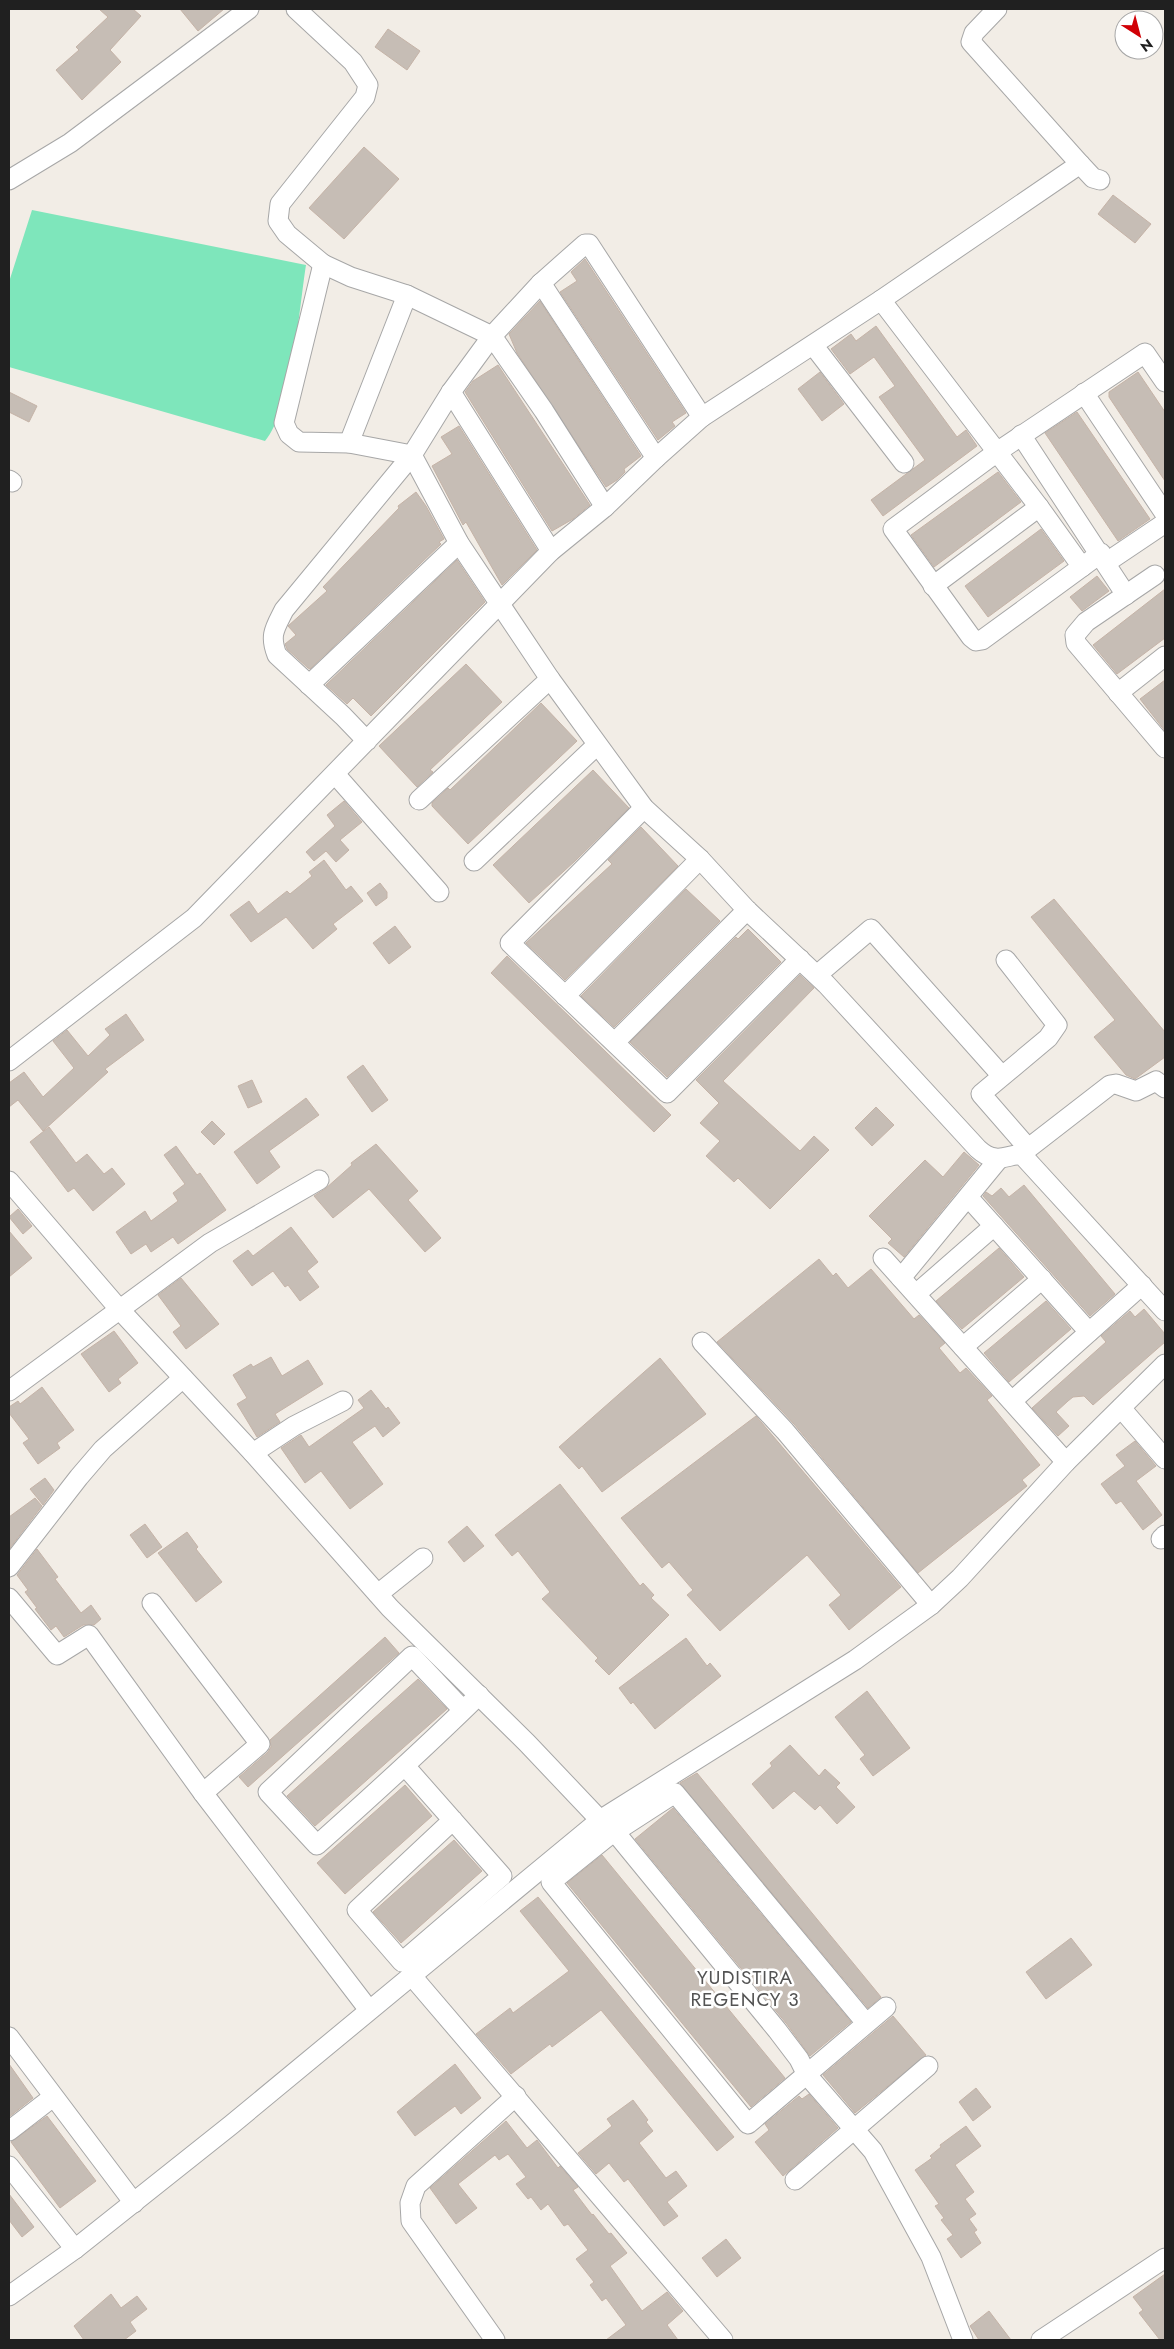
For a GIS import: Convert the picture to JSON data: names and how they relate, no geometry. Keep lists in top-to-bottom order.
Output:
{
  "districts": ["YUDISTIRA REGENCY 3"],
  "north": "bottom right"
}
